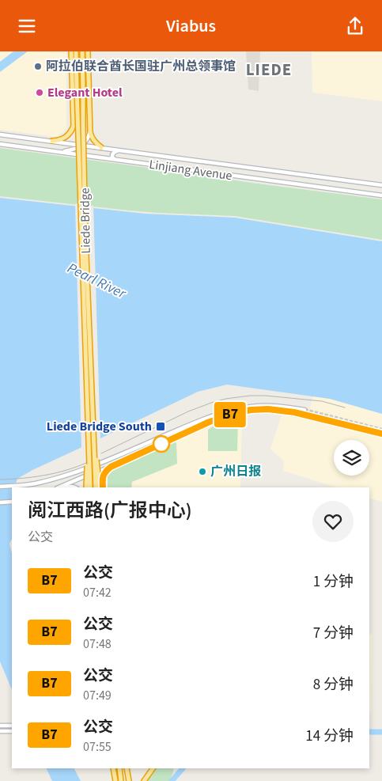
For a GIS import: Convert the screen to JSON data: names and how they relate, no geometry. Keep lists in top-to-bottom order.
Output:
{
  "streets": {
    "highway": ["Liede Bridge"],
    "main road": ["Linjiang Avenue"]
  },
  "districts": ["LIEDE"],
  "water": ["Pearl River"],
  "places": {
    "other": ["阿拉伯联合酋长国驻广州总领事馆", "Elegant Hotel", "广州日报"],
    "transit": ["Liede Bridge South"]
  },
  "lines": ["bus line B7"],
  "page": {
    "header": "Viabus",
    "on_map": "B7",
    "heading": ["阅江西路(广报中心)", "公交"],
    "list": [
      {
        "mark": "B7",
        "name": "公交",
        "note": "07:42",
        "value": "1 分钟"
      },
      {
        "mark": "B7",
        "name": "公交",
        "note": "07:48",
        "value": "7 分钟"
      },
      {
        "mark": "B7",
        "name": "公交",
        "note": "07:49",
        "value": "8 分钟"
      },
      {
        "mark": "B7",
        "name": "公交",
        "note": "07:55",
        "value": "14 分钟"
      }
    ]
  }
}
